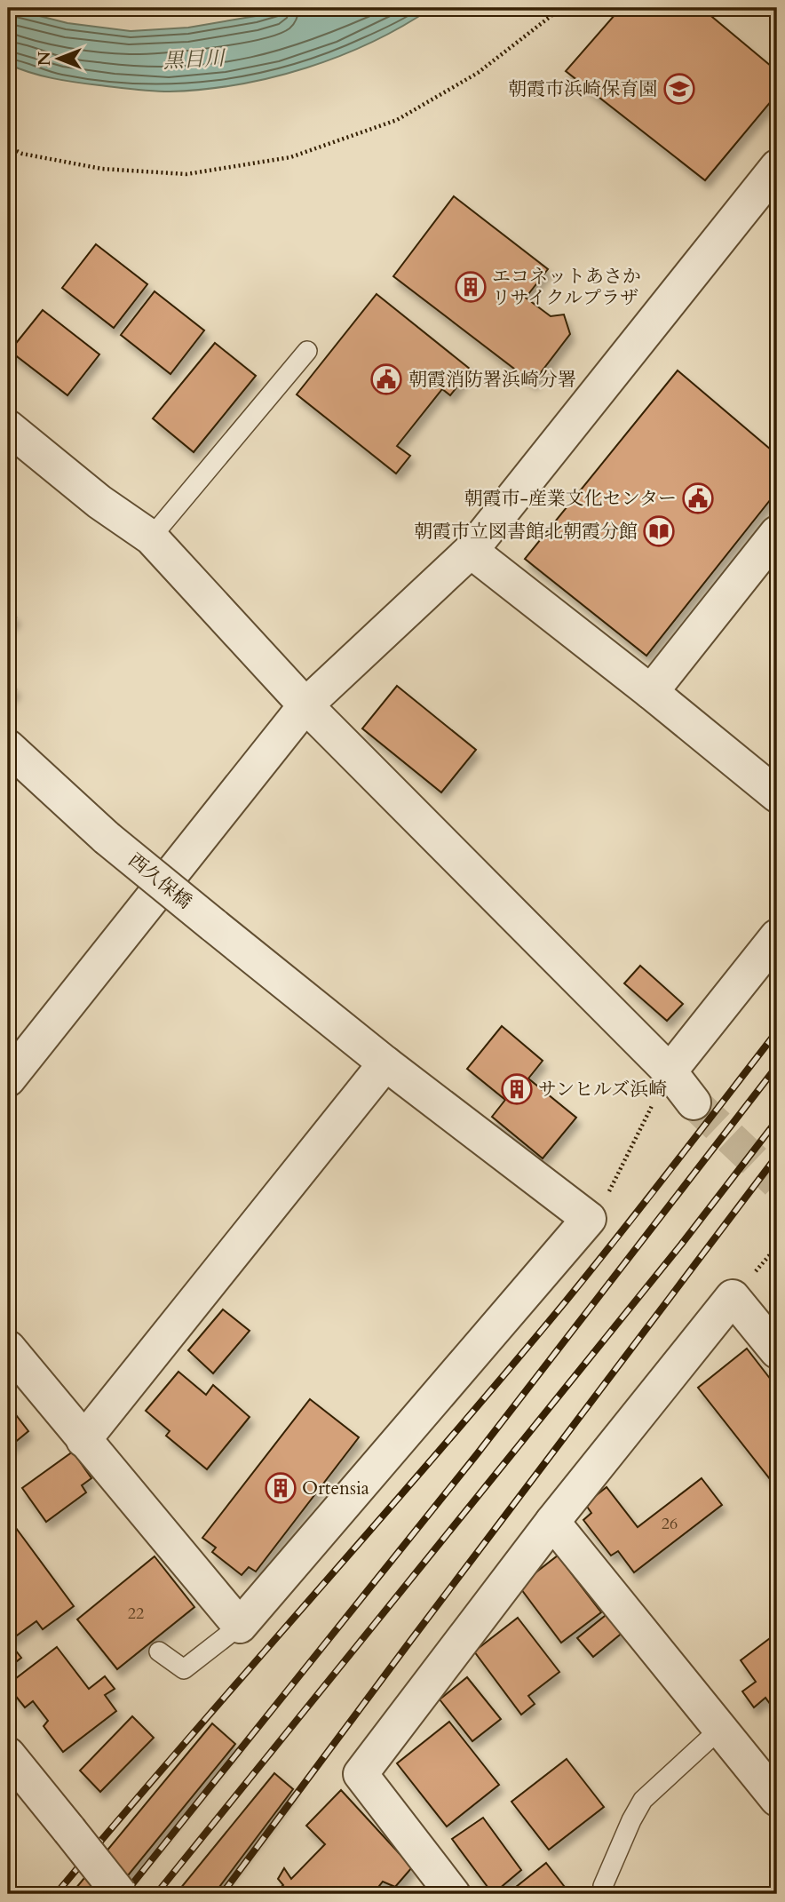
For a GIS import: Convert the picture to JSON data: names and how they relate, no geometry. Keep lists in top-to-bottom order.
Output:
{
  "streets": {
    "street": ["西久保橋"]
  },
  "water": ["黒目川"],
  "places": {
    "school or university": ["朝霞市浜崎保育園"],
    "building": ["エコネットあさか リサイクルプラザ", "サンヒルズ浜崎", "Ortensia"],
    "public building": ["朝霞消防署浜崎分署", "朝霞市-産業文化センター"],
    "library": ["朝霞市立図書館北朝霞分館"]
  },
  "house_numbers": ["26", "22"],
  "north": "left"
}
